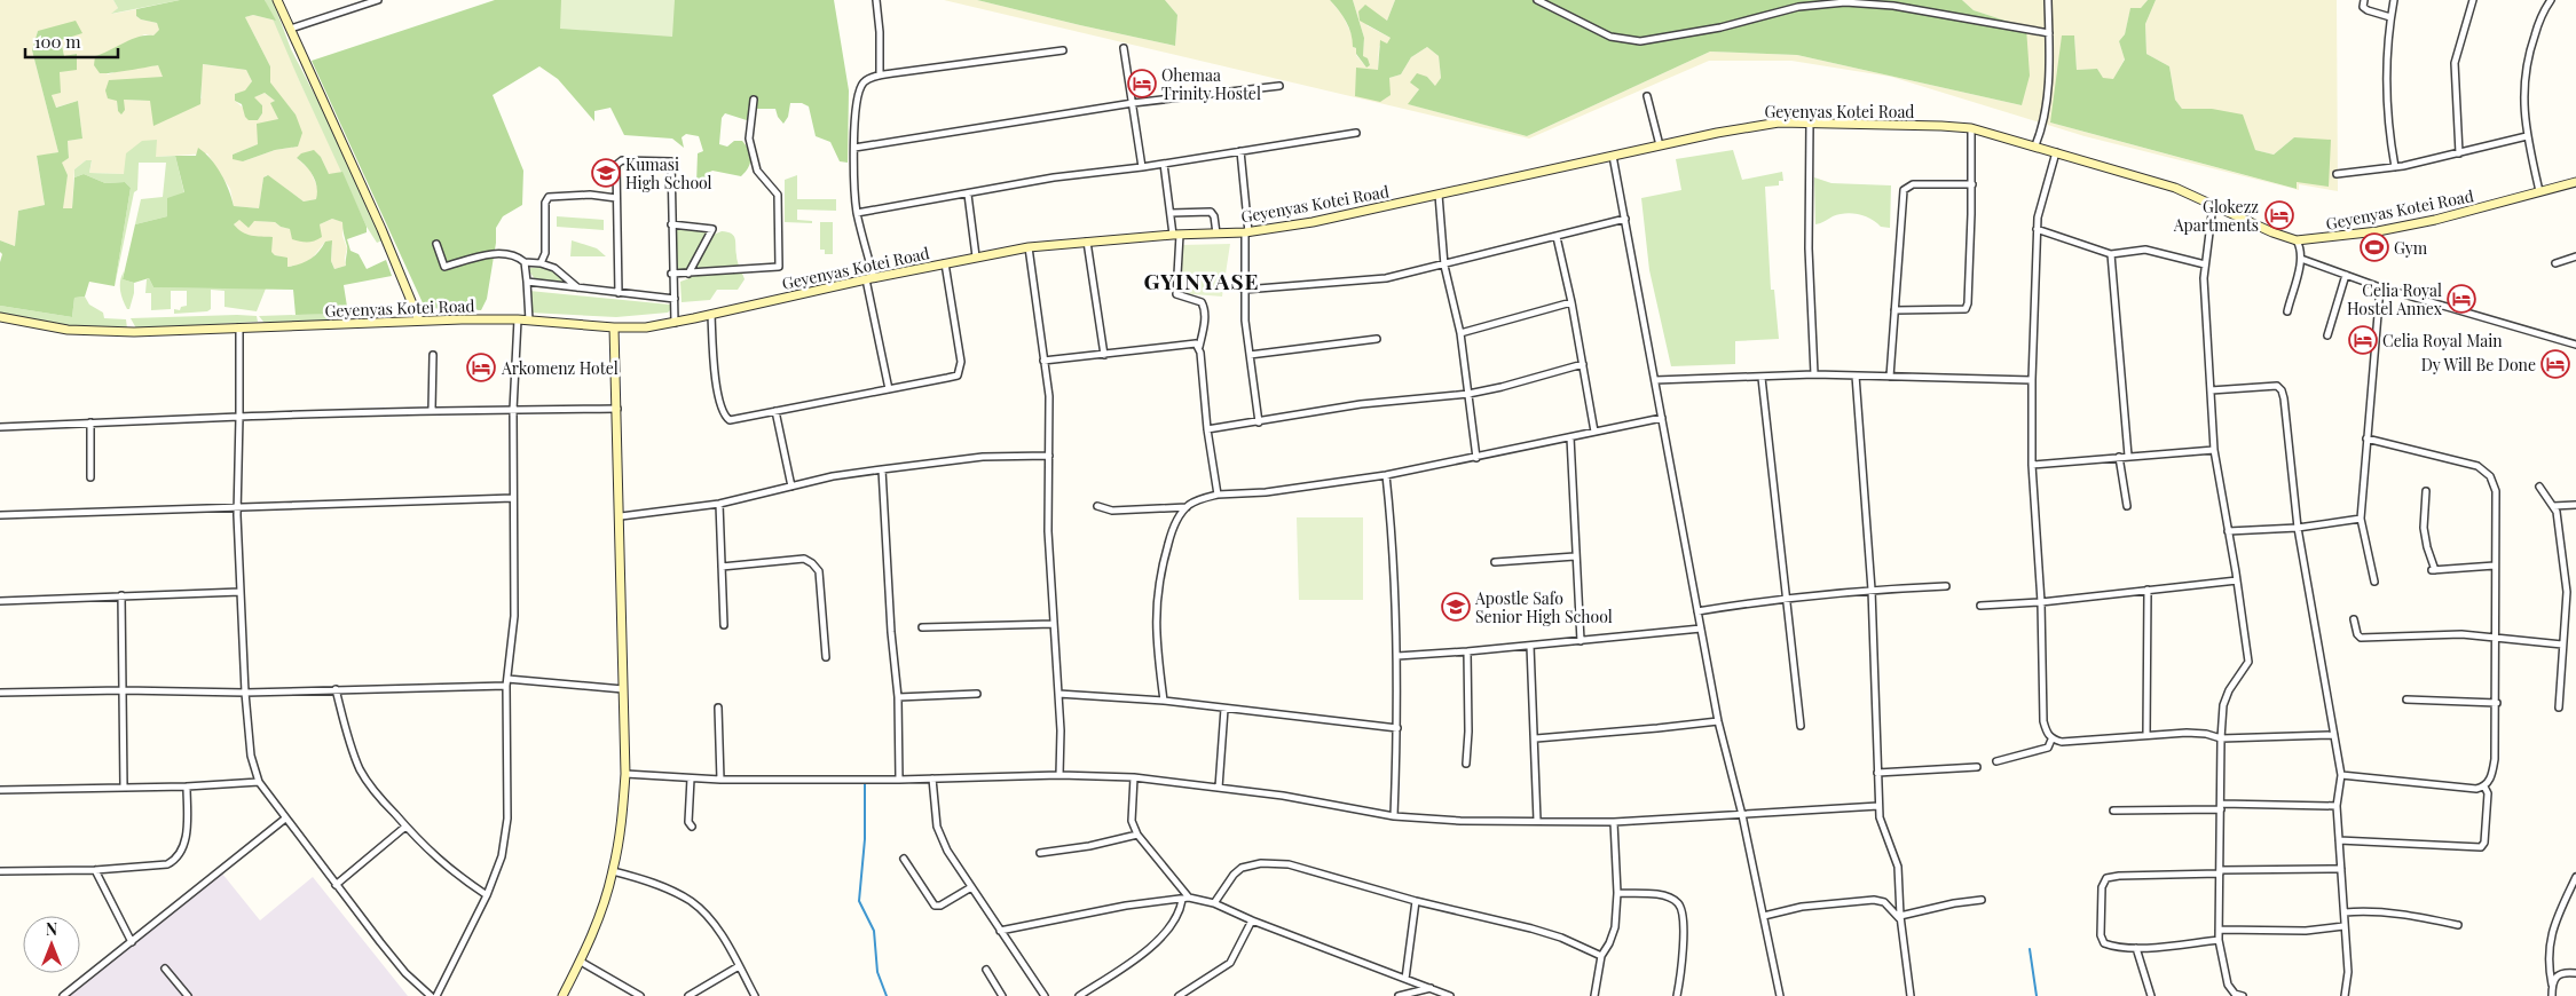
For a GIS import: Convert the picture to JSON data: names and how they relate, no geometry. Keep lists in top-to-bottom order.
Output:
{
  "streets": {
    "street": ["Geyenyas Kotei Road"]
  },
  "districts": ["GYINYASE"],
  "places": {
    "hotel": [
      "Ohemaa Trinity Hostel",
      "Glokezz Apartments",
      "Celia Royal Hostel Annex",
      "Celia Royal Main",
      "Dy Will Be Done",
      "Arkomenz Hotel"
    ],
    "school or university": ["Kumasi High School", "Apostle Safo Senior High School"],
    "sports": ["Gym"]
  },
  "scale_bar": "100 m",
  "north": "top"
}
